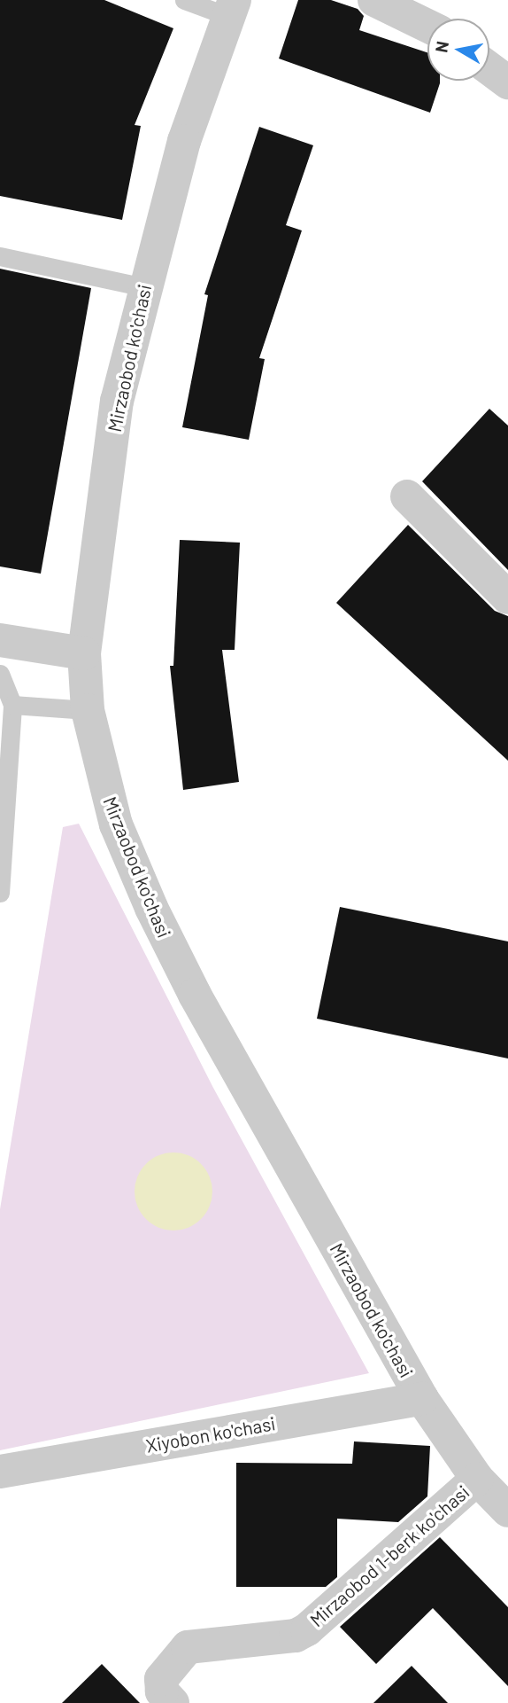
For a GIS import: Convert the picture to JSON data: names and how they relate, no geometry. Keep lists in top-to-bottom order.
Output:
{
  "streets": {
    "street": ["Mirzaobod ko'chasi", "Xiyobon ko'chasi", "Mirzaobod 1-berk ko'chasi"]
  },
  "crossings": [
    ["Mirzaobod ko'chasi", "Xiyobon ko'chasi"],
    ["Mirzaobod ko'chasi", "Mirzaobod 1-berk ko'chasi"]
  ],
  "north": "left"
}
